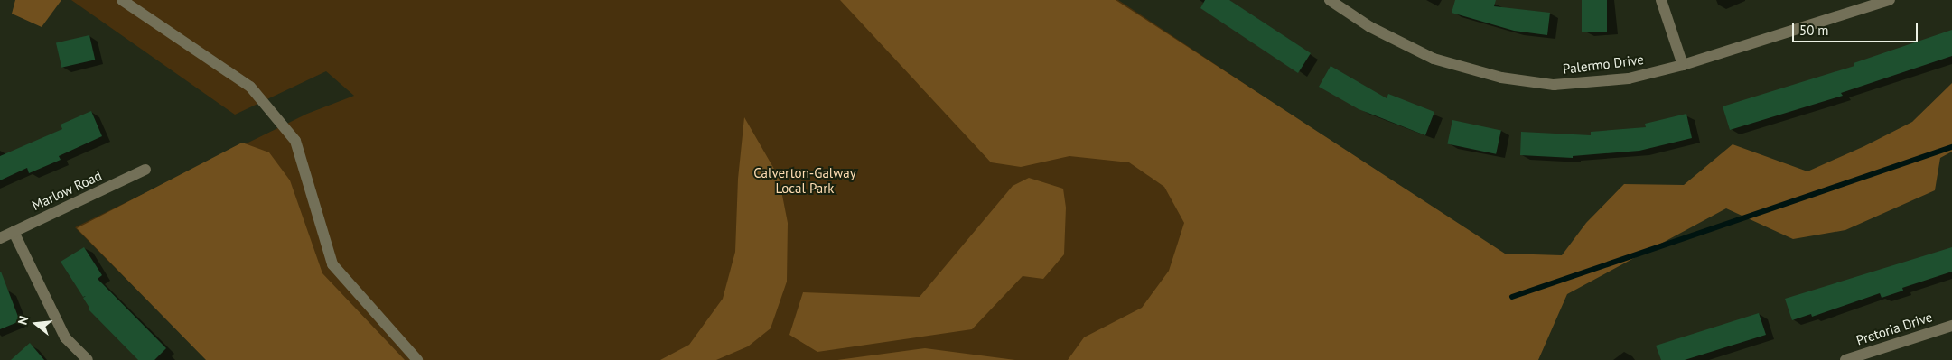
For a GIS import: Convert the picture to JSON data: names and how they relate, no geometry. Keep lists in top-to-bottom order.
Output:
{
  "streets": {
    "street": ["Palermo Drive", "Marlow Road", "Pretoria Drive"]
  },
  "parks": ["Calverton-Galway Local Park"],
  "scale_bar": "50 m",
  "north": "left"
}
